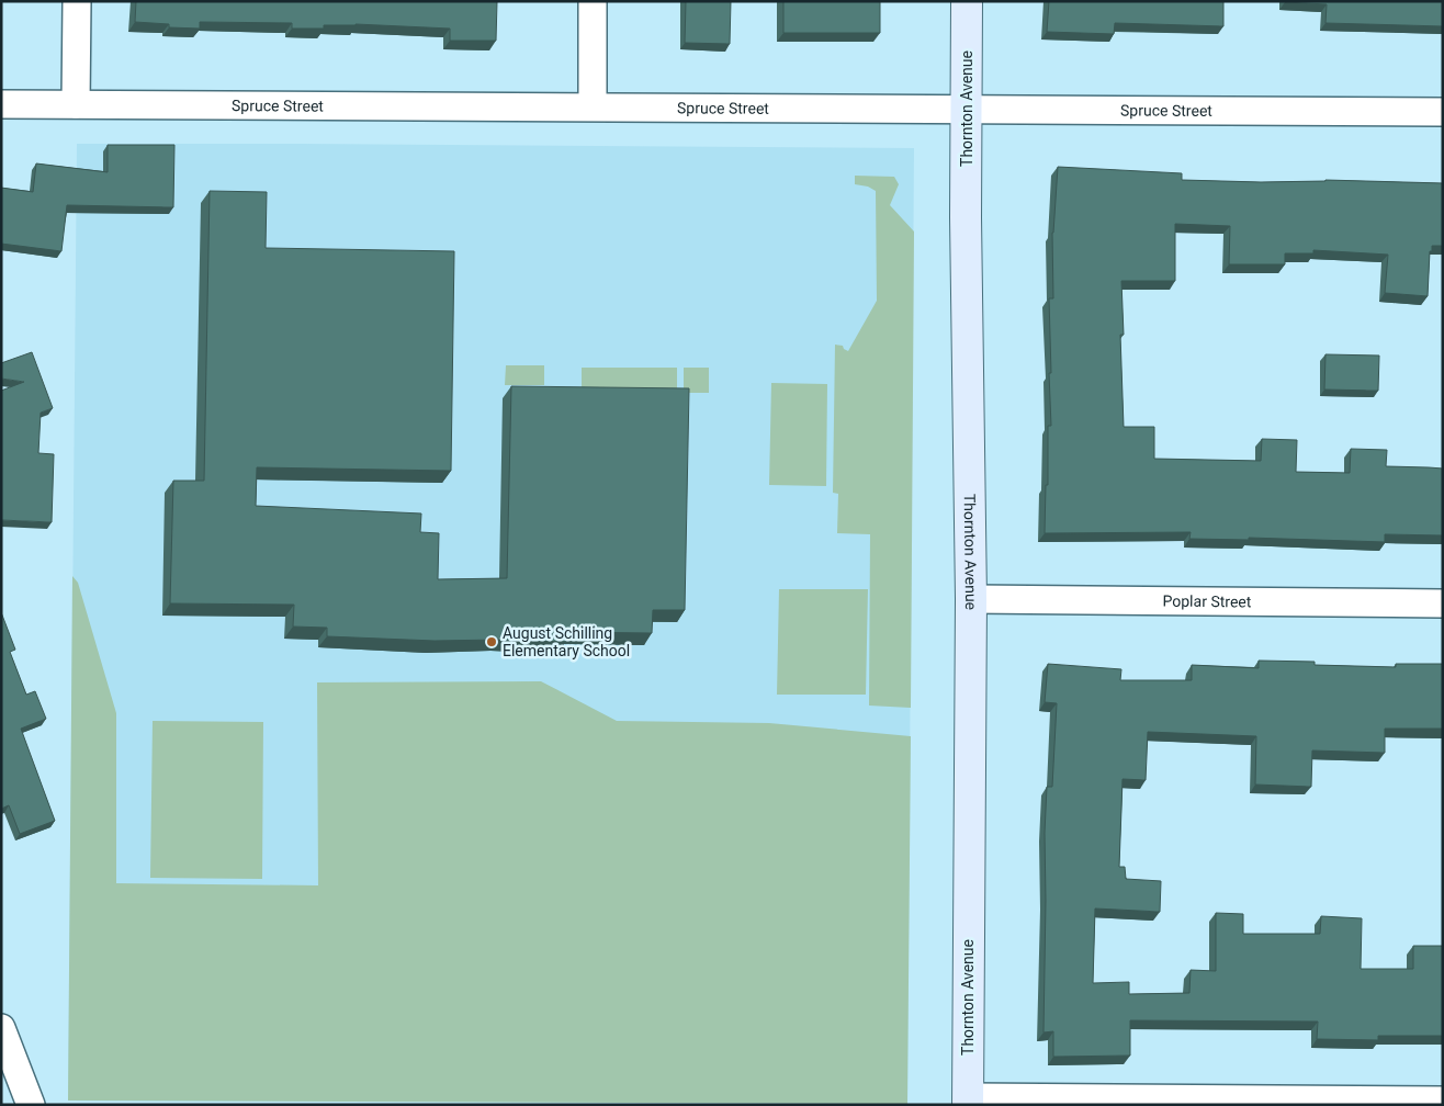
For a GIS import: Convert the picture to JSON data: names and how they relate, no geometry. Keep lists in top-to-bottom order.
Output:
{
  "streets": {
    "main road": ["Thornton Avenue"],
    "street": ["Spruce Street", "Poplar Street"]
  },
  "crossings": [
    ["Spruce Street", "Thornton Avenue"],
    ["Thornton Avenue", "Poplar Street"]
  ],
  "places": ["August Schilling Elementary School"]
}
